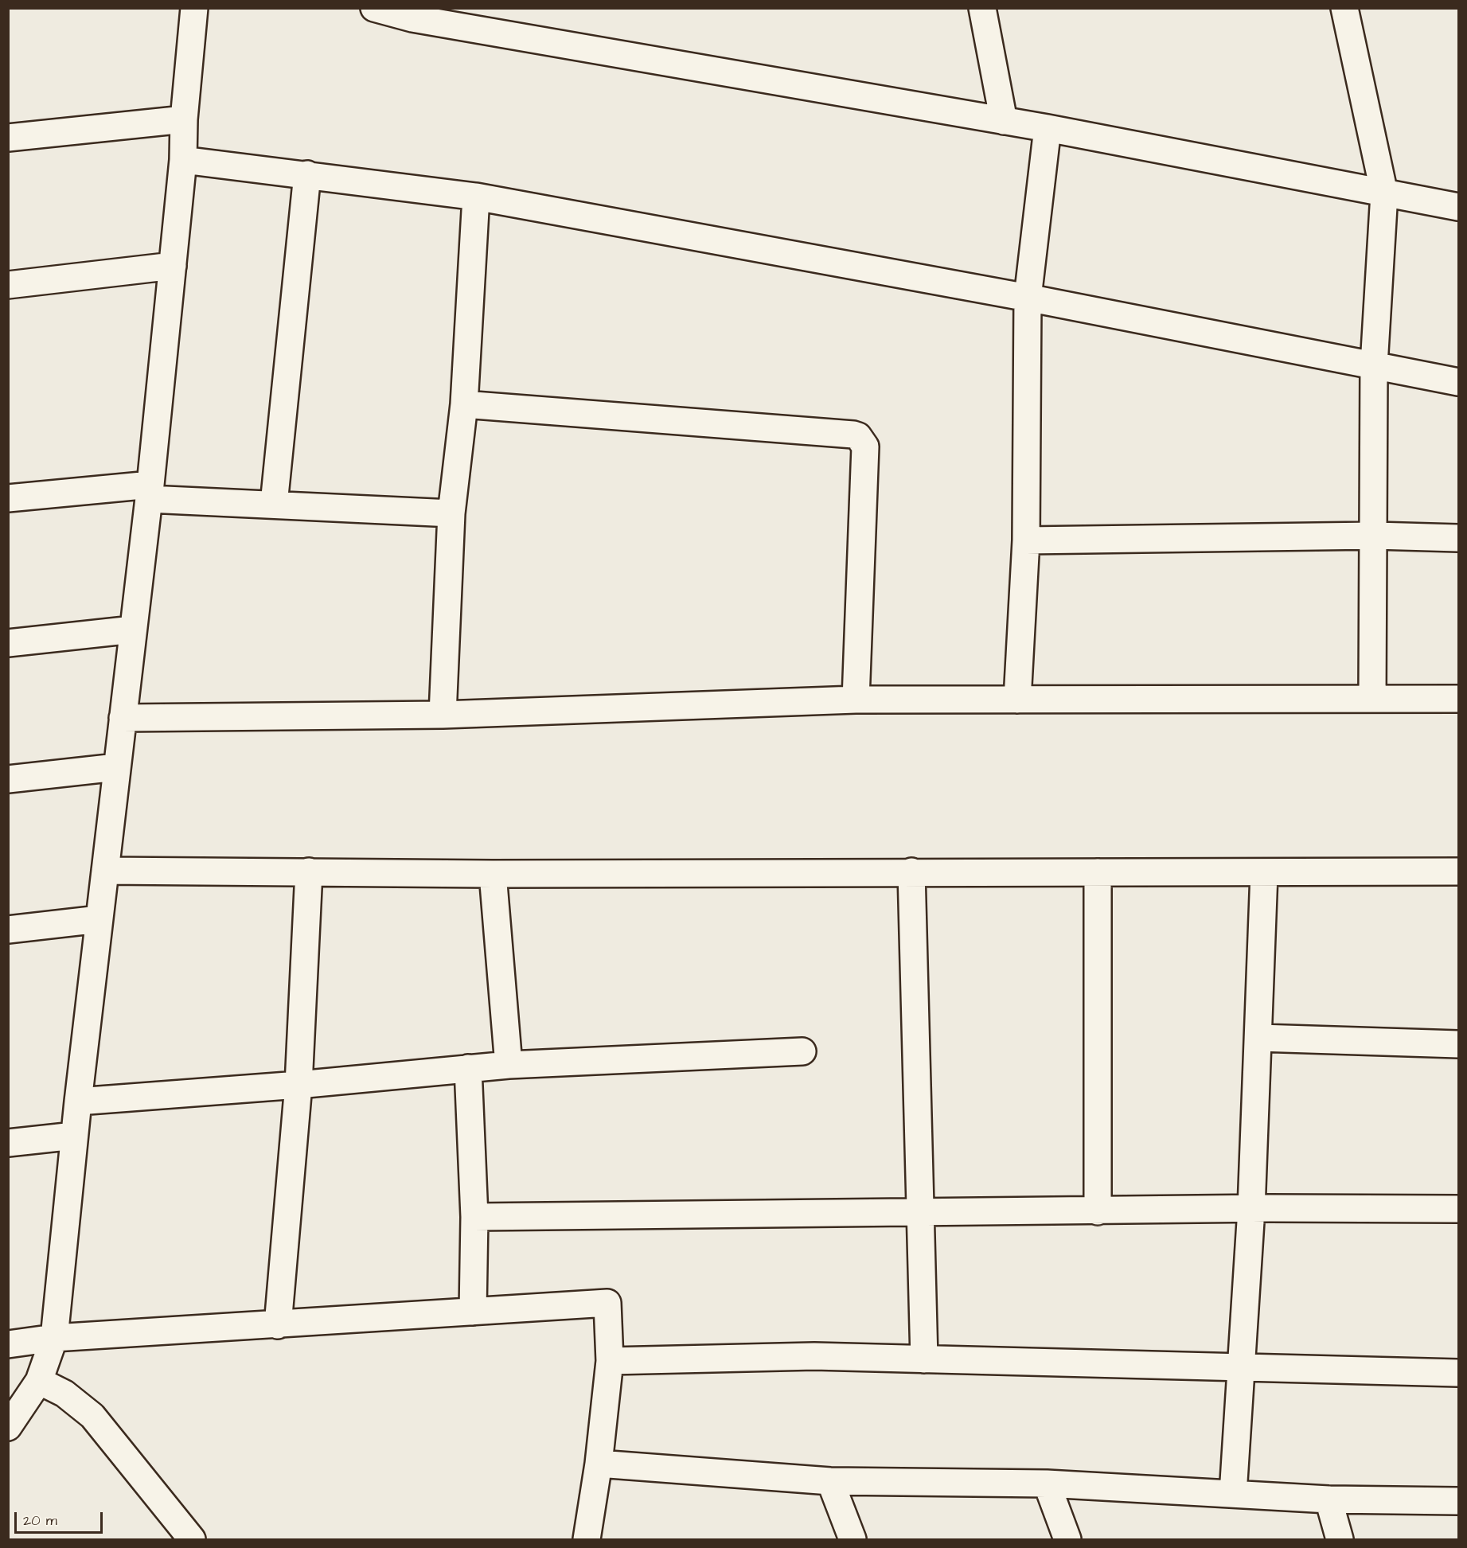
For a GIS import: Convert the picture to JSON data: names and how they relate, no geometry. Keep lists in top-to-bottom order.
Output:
{
  "scale_bar": "20 m"
}
